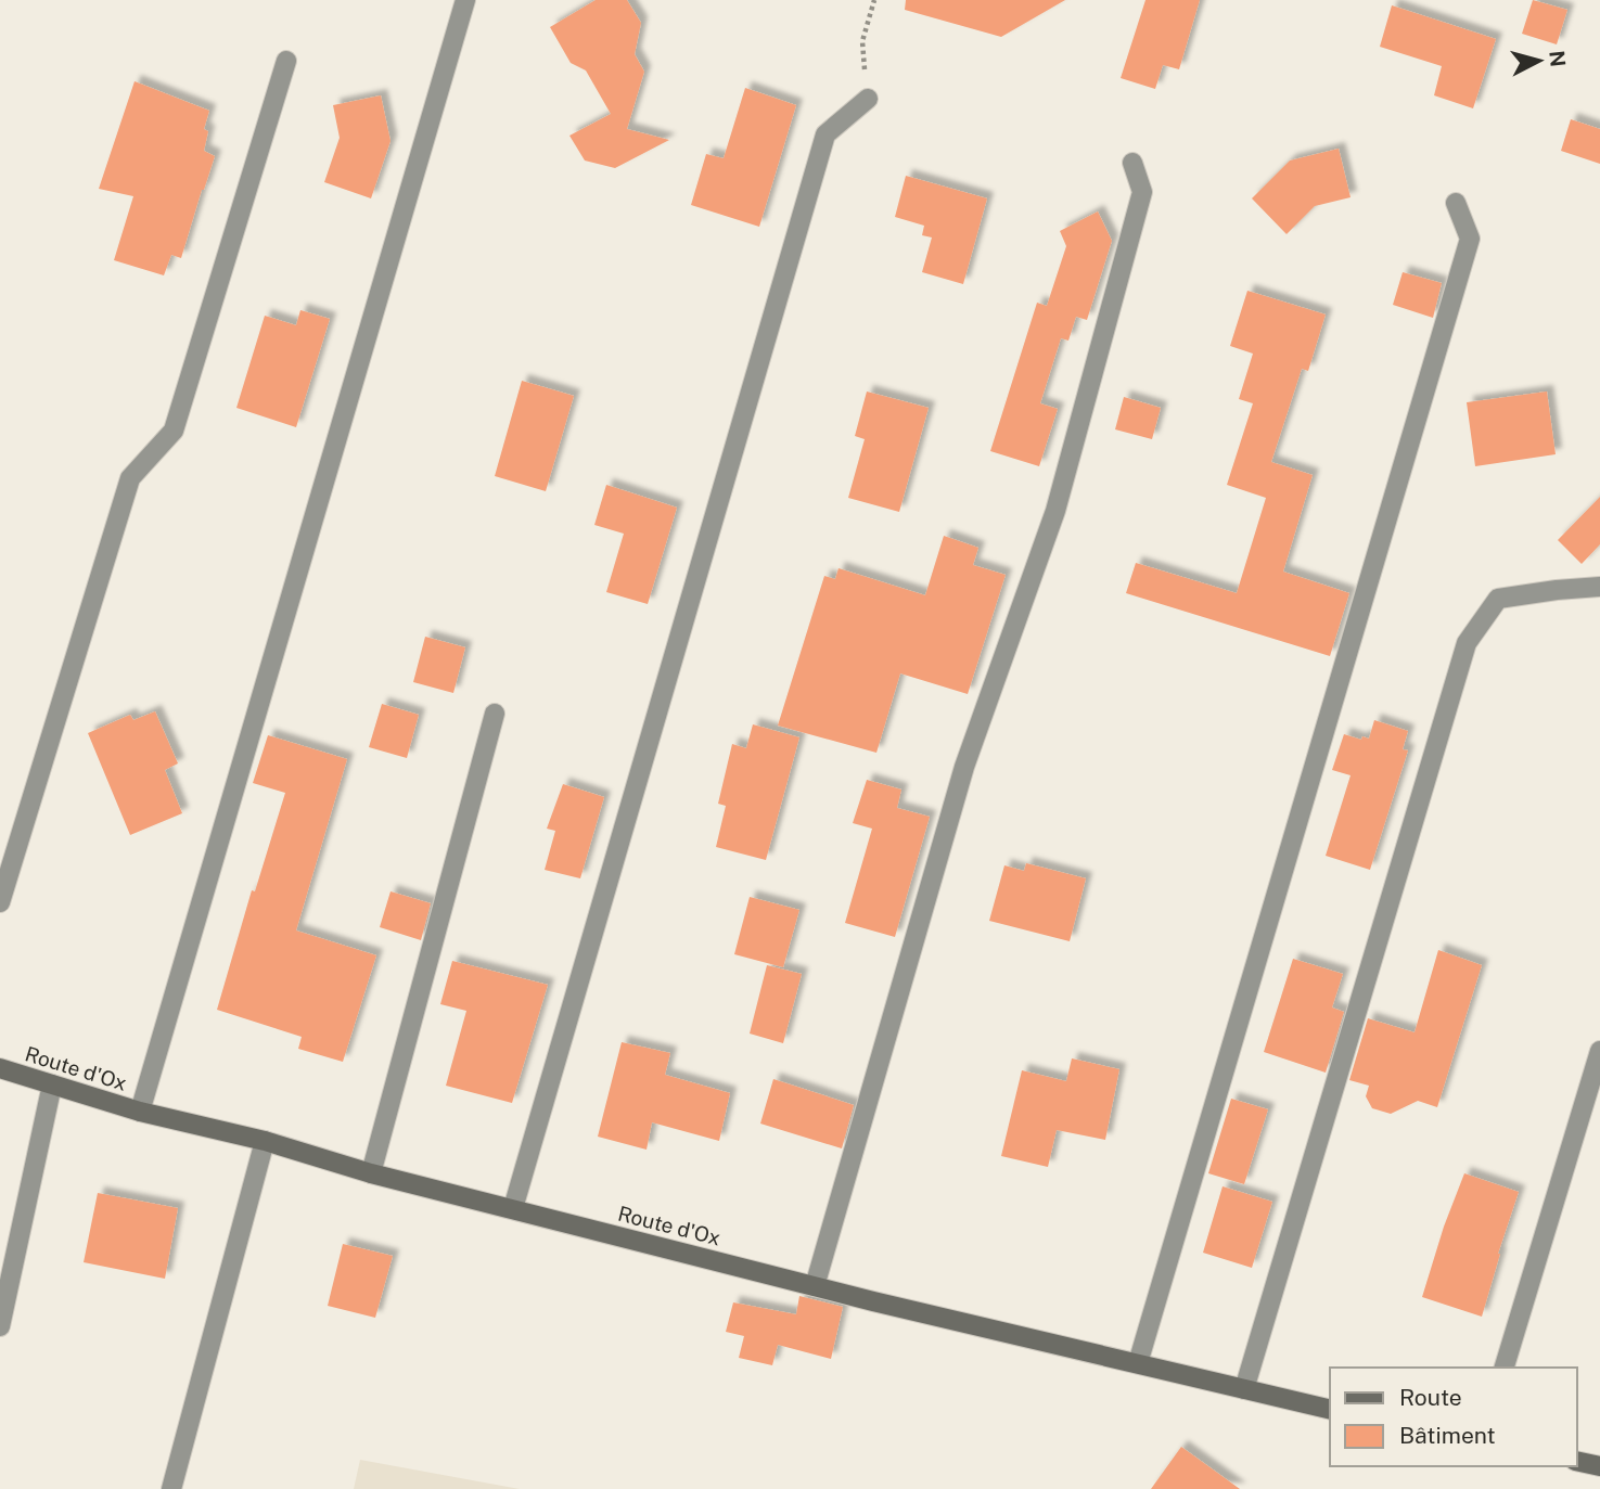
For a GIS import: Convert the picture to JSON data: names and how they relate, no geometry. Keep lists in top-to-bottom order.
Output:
{
  "streets": {
    "street": ["Route d'Ox"]
  },
  "legend": ["Route", "Bâtiment"],
  "north": "right"
}
